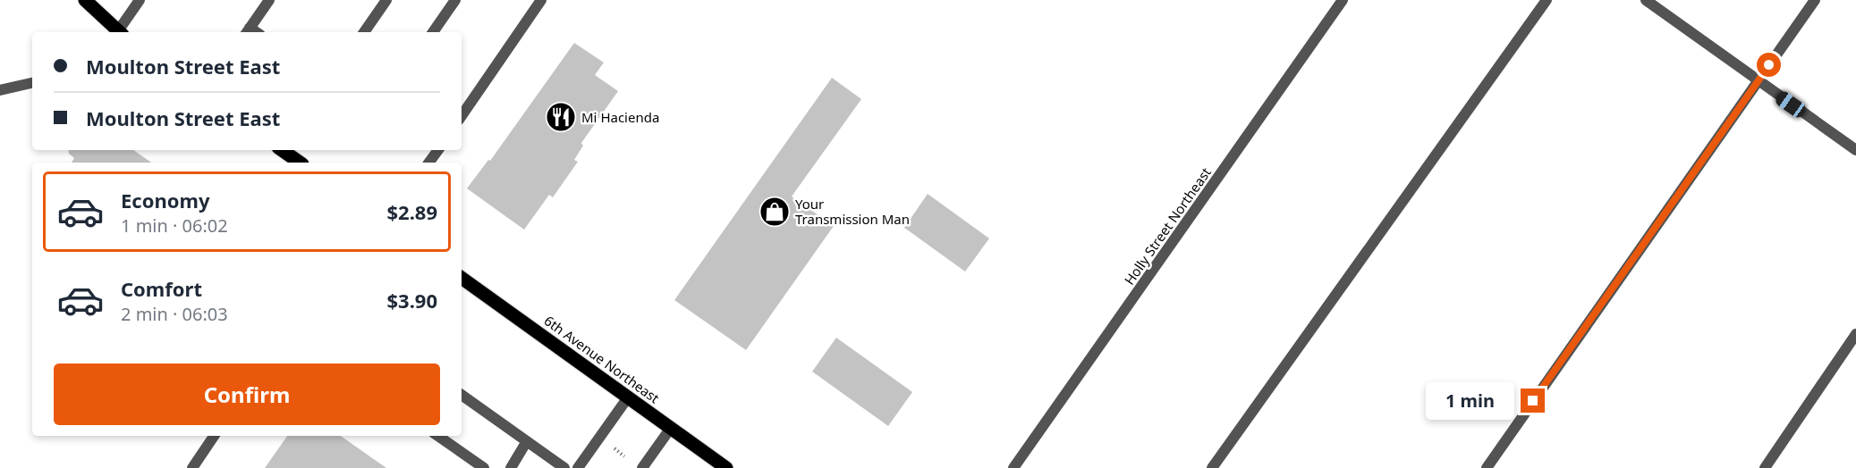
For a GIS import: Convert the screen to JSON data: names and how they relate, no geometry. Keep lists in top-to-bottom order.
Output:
{
  "streets": {
    "main road": ["6th Avenue Northeast"],
    "street": ["Holly Street Northeast"]
  },
  "places": {
    "restaurant": ["Mi Hacienda"],
    "shop": ["Your Transmission Man"]
  },
  "page": {
    "banner": ["Moulton Street East", "Moulton Street East"],
    "list": [
      {
        "name": "Economy",
        "note": "1 min · 06:02",
        "value": "$2.89"
      },
      {
        "name": "Comfort",
        "note": "2 min · 06:03",
        "value": "$3.90"
      }
    ],
    "buttons": "Confirm",
    "bubble": "1 min"
  }
}
